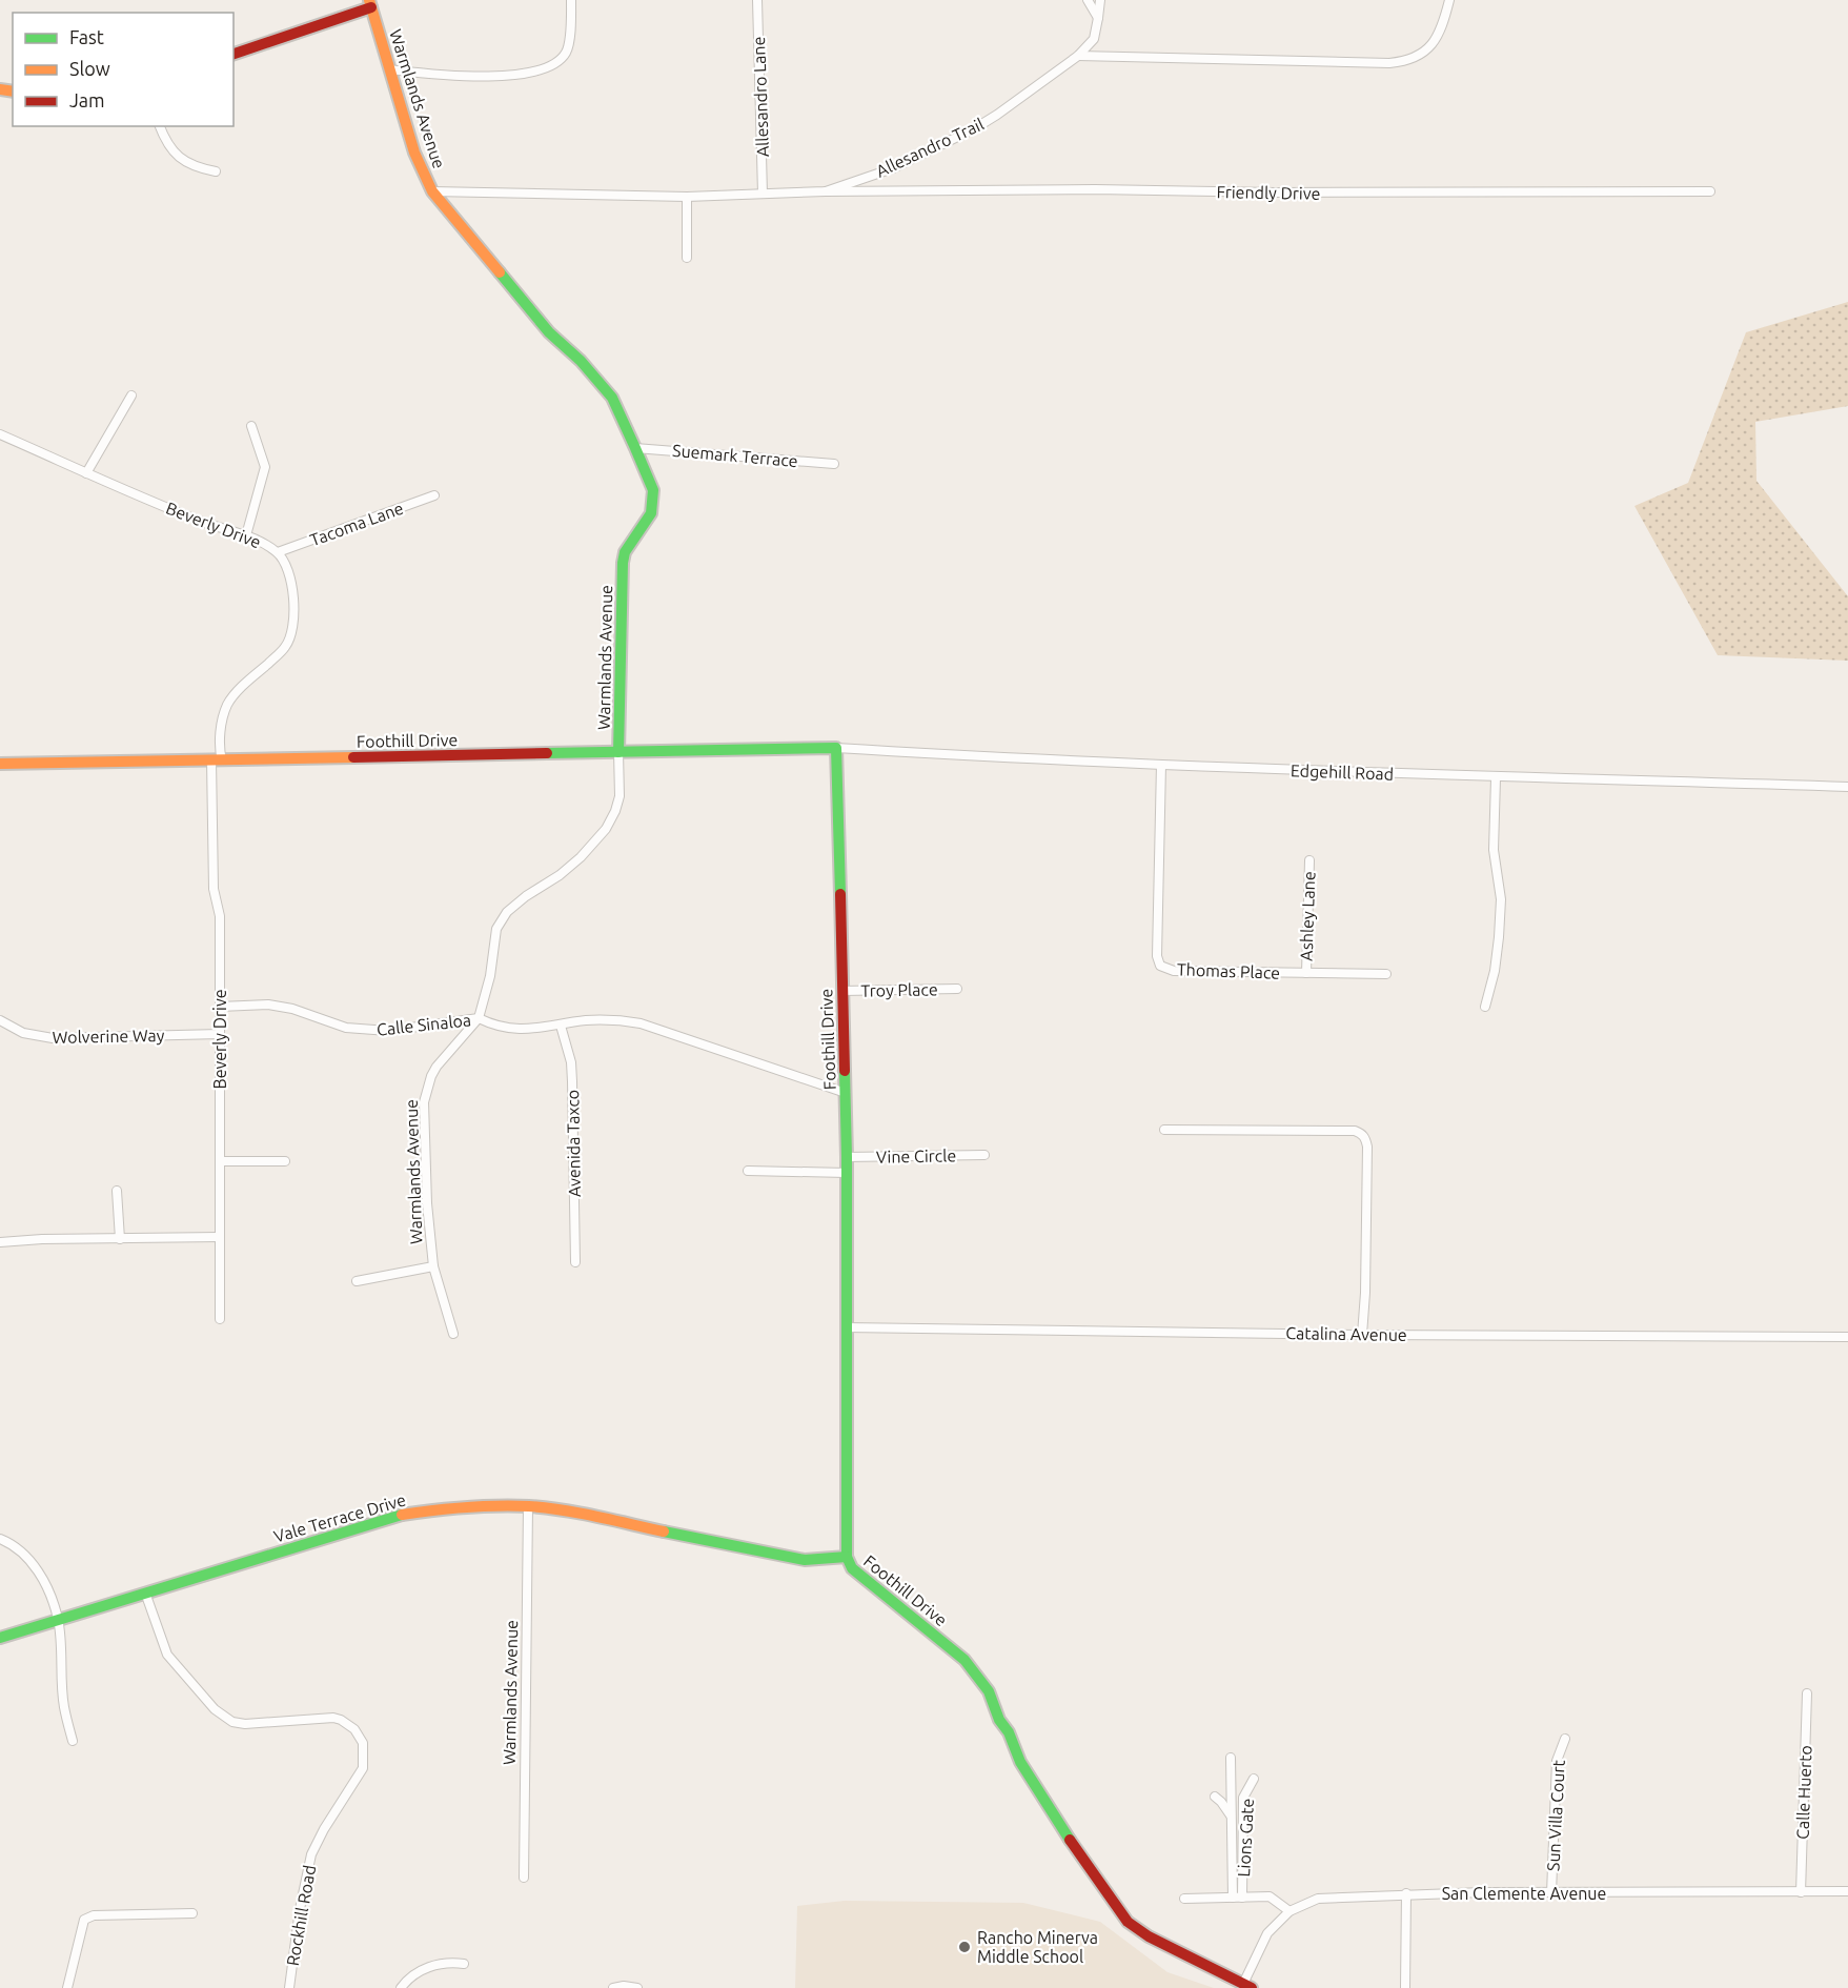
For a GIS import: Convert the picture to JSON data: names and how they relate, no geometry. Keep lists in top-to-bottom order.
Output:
{
  "streets": {
    "street": [
      "Allesandro Lane",
      "Warmlands Avenue",
      "Allesandro Trail",
      "Friendly Drive",
      "Suemark Terrace",
      "Tacoma Lane",
      "Beverly Drive",
      "Foothill Drive",
      "Edgehill Road",
      "Ashley Lane",
      "Thomas Place",
      "Troy Place",
      "Calle Sinaloa",
      "Wolverine Way",
      "Avenida Taxco",
      "Vine Circle",
      "Catalina Avenue",
      "Vale Terrace Drive",
      "Calle Huerto",
      "Sun Villa Court",
      "Lions Gate",
      "San Clemente Avenue",
      "Rockhill Road"
    ]
  },
  "crossings": [
    ["Allesandro Lane", "Allesandro Trail"],
    ["Warmlands Avenue", "Allesandro Trail"],
    ["Warmlands Avenue", "Suemark Terrace"],
    ["Warmlands Avenue", "Foothill Drive"],
    ["Warmlands Avenue", "Calle Sinaloa"],
    ["Warmlands Avenue", "Vale Terrace Drive"],
    ["Allesandro Trail", "Friendly Drive"],
    ["Tacoma Lane", "Beverly Drive"],
    ["Beverly Drive", "Foothill Drive"],
    ["Beverly Drive", "Calle Sinaloa"],
    ["Beverly Drive", "Wolverine Way"],
    ["Foothill Drive", "Edgehill Road"],
    ["Foothill Drive", "Troy Place"],
    ["Foothill Drive", "Calle Sinaloa"],
    ["Foothill Drive", "Vine Circle"],
    ["Foothill Drive", "Catalina Avenue"],
    ["Foothill Drive", "Vale Terrace Drive"],
    ["Foothill Drive", "San Clemente Avenue"],
    ["Edgehill Road", "Thomas Place"],
    ["Ashley Lane", "Thomas Place"],
    ["Calle Sinaloa", "Avenida Taxco"],
    ["Vale Terrace Drive", "Rockhill Road"],
    ["Calle Huerto", "San Clemente Avenue"],
    ["Sun Villa Court", "San Clemente Avenue"]
  ],
  "places": ["Rancho Minerva Middle School"],
  "legend": ["Fast", "Slow", "Jam"]
}
